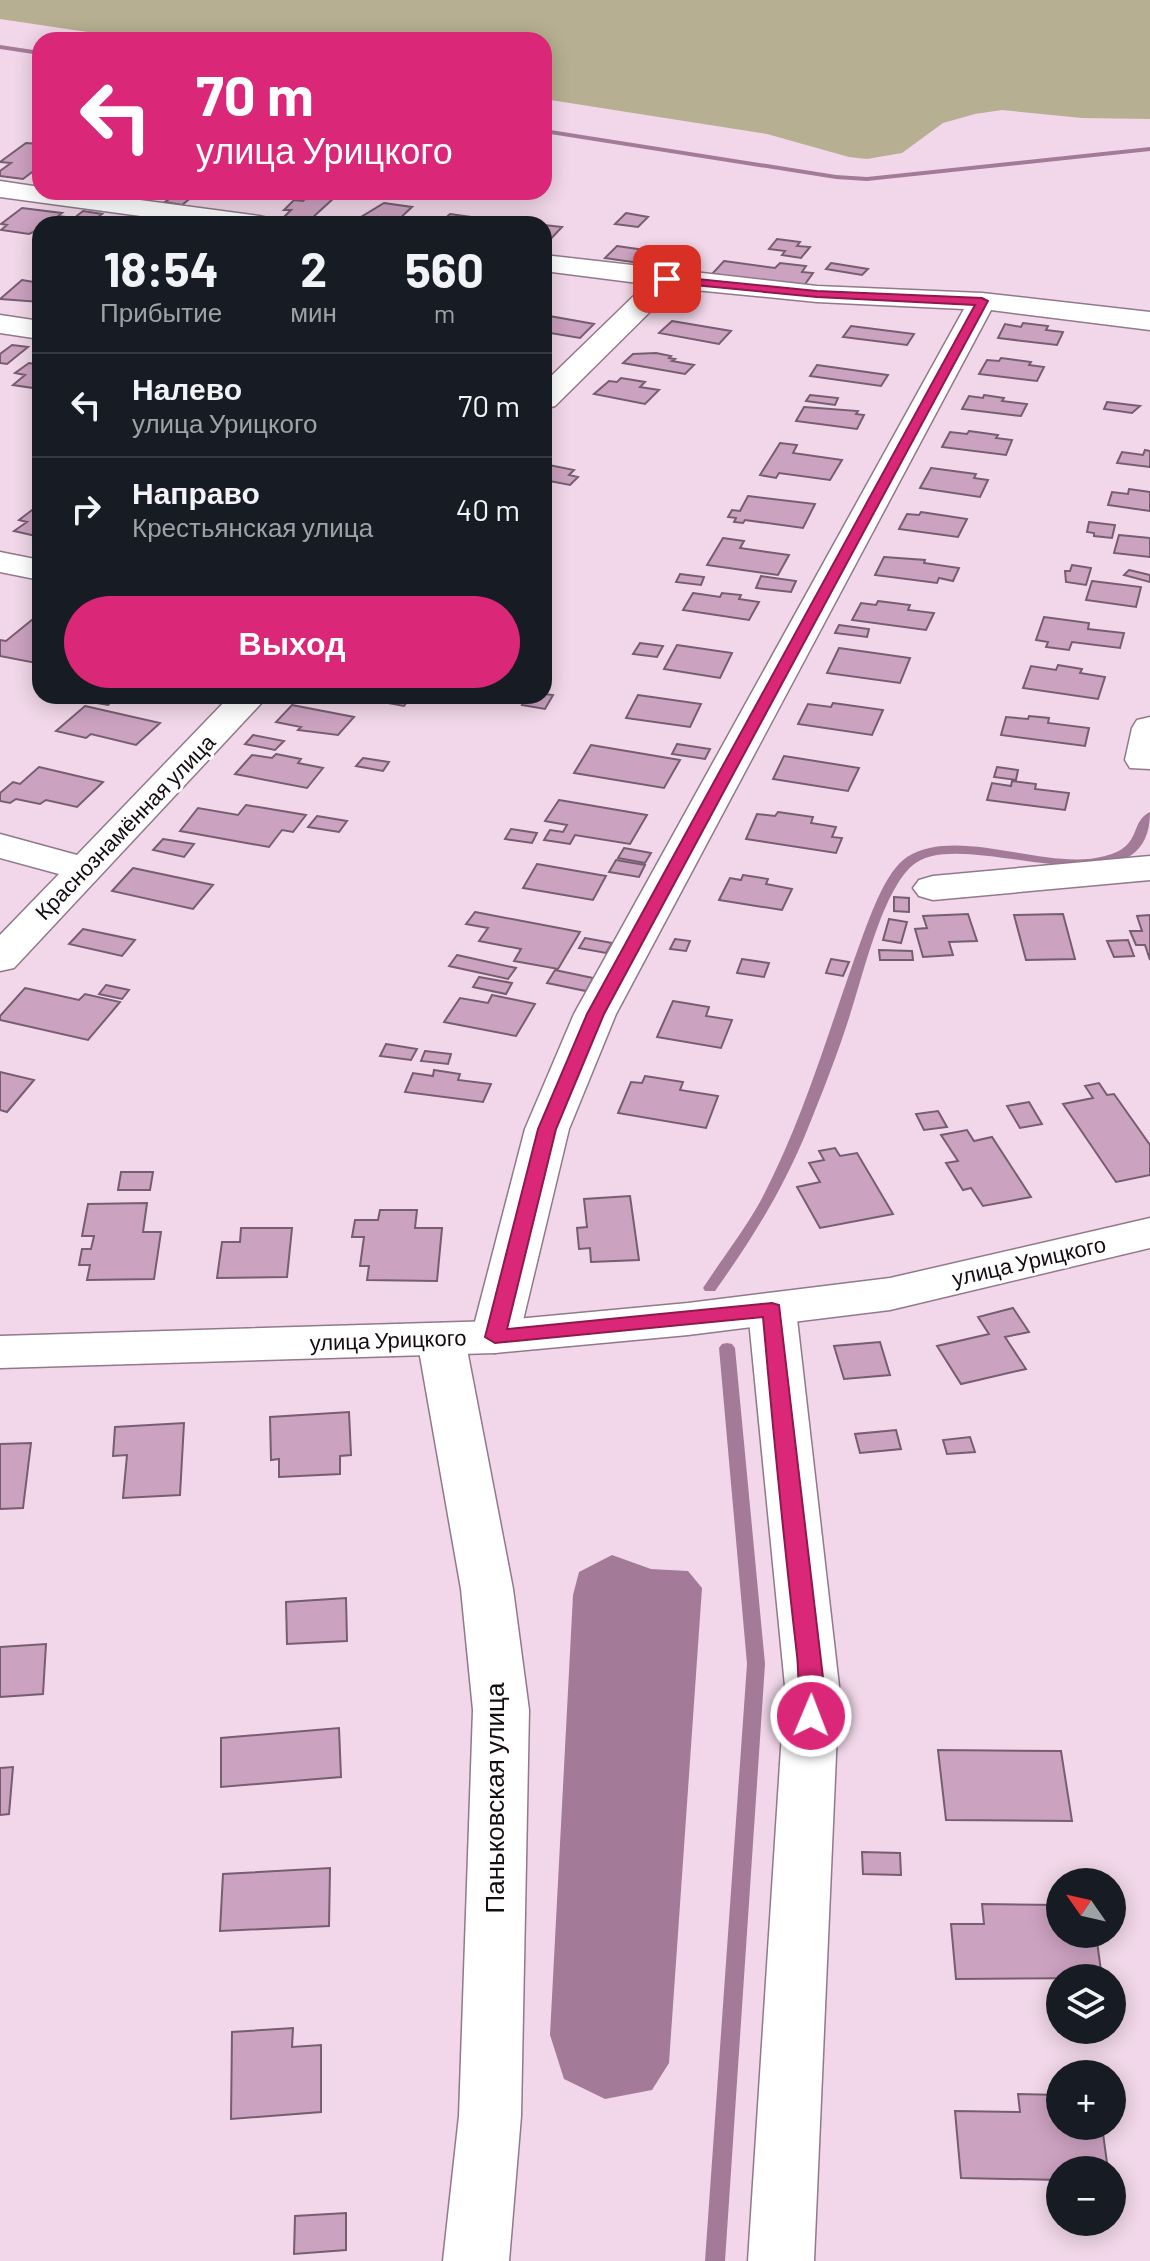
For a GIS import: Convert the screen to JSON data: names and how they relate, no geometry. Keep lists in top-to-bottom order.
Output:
{
  "streets": {
    "street": ["Краснознамённая улица", "улица Урицкого", "Паньковская улица"]
  },
  "crossings": [
    ["улица Урицкого", "Паньковская улица"]
  ],
  "north": "top left",
  "page": {
    "turn": ["70 m", "улица Урицкого"],
    "eta": [
      "18:54",
      "Прибытие",
      "2",
      "мин",
      "560",
      "m"
    ],
    "list": [
      {
        "name": "Налево",
        "note": "улица Урицкого",
        "value": "70 m"
      },
      {
        "name": "Направо",
        "note": "Крестьянская улица",
        "value": "40 m"
      }
    ],
    "buttons": "Выход",
    "map_buttons": ["+", "−"]
  }
}
